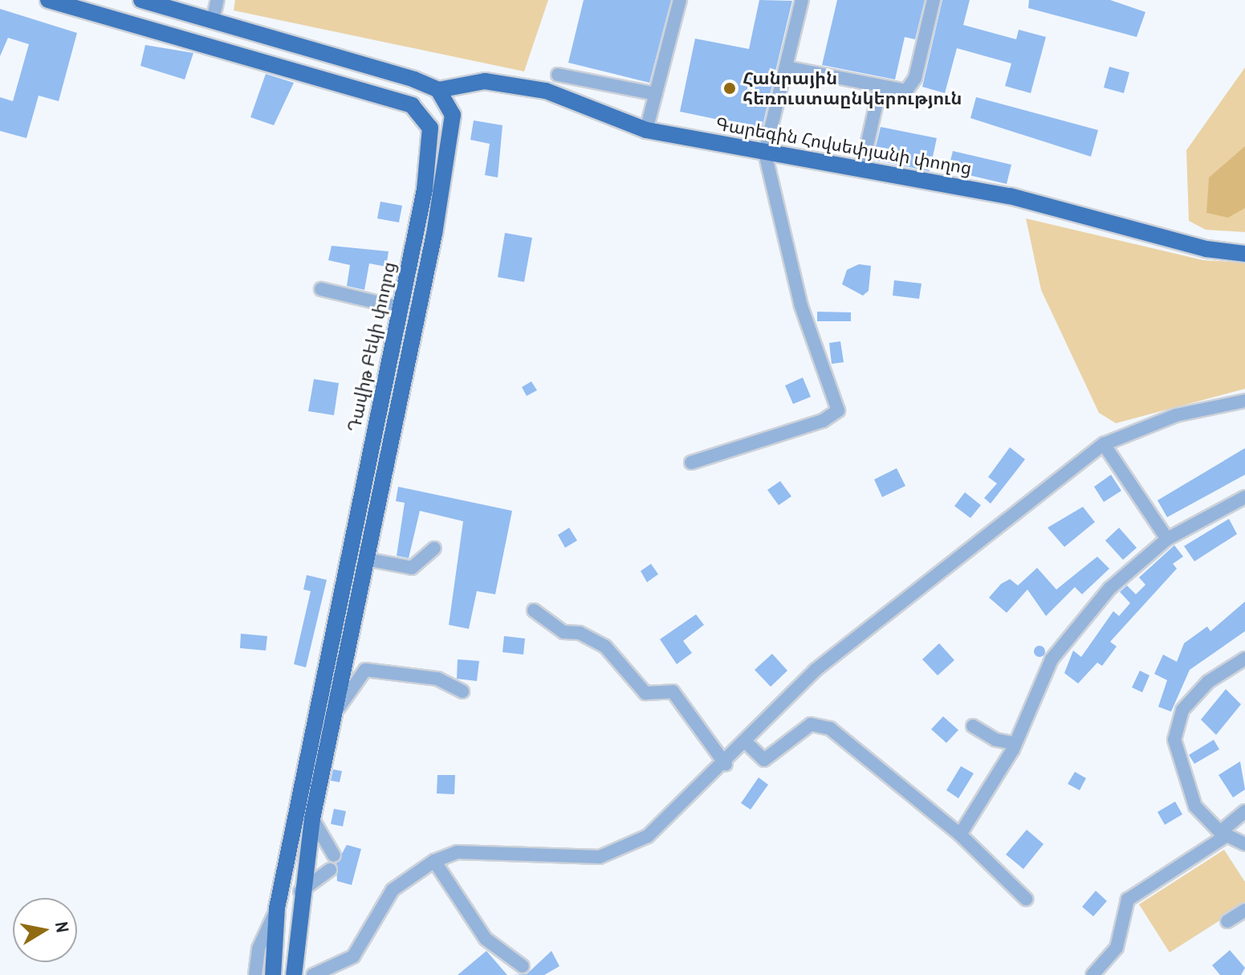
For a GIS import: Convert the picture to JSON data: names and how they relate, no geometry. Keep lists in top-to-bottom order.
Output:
{
  "streets": {
    "main road": ["Գարեգին Հովսեփյանի փողոց", "Դավիթ Բեկի փողոց"]
  },
  "places": ["Հանրային հեռուստաընկերություն"],
  "north": "right"
}
